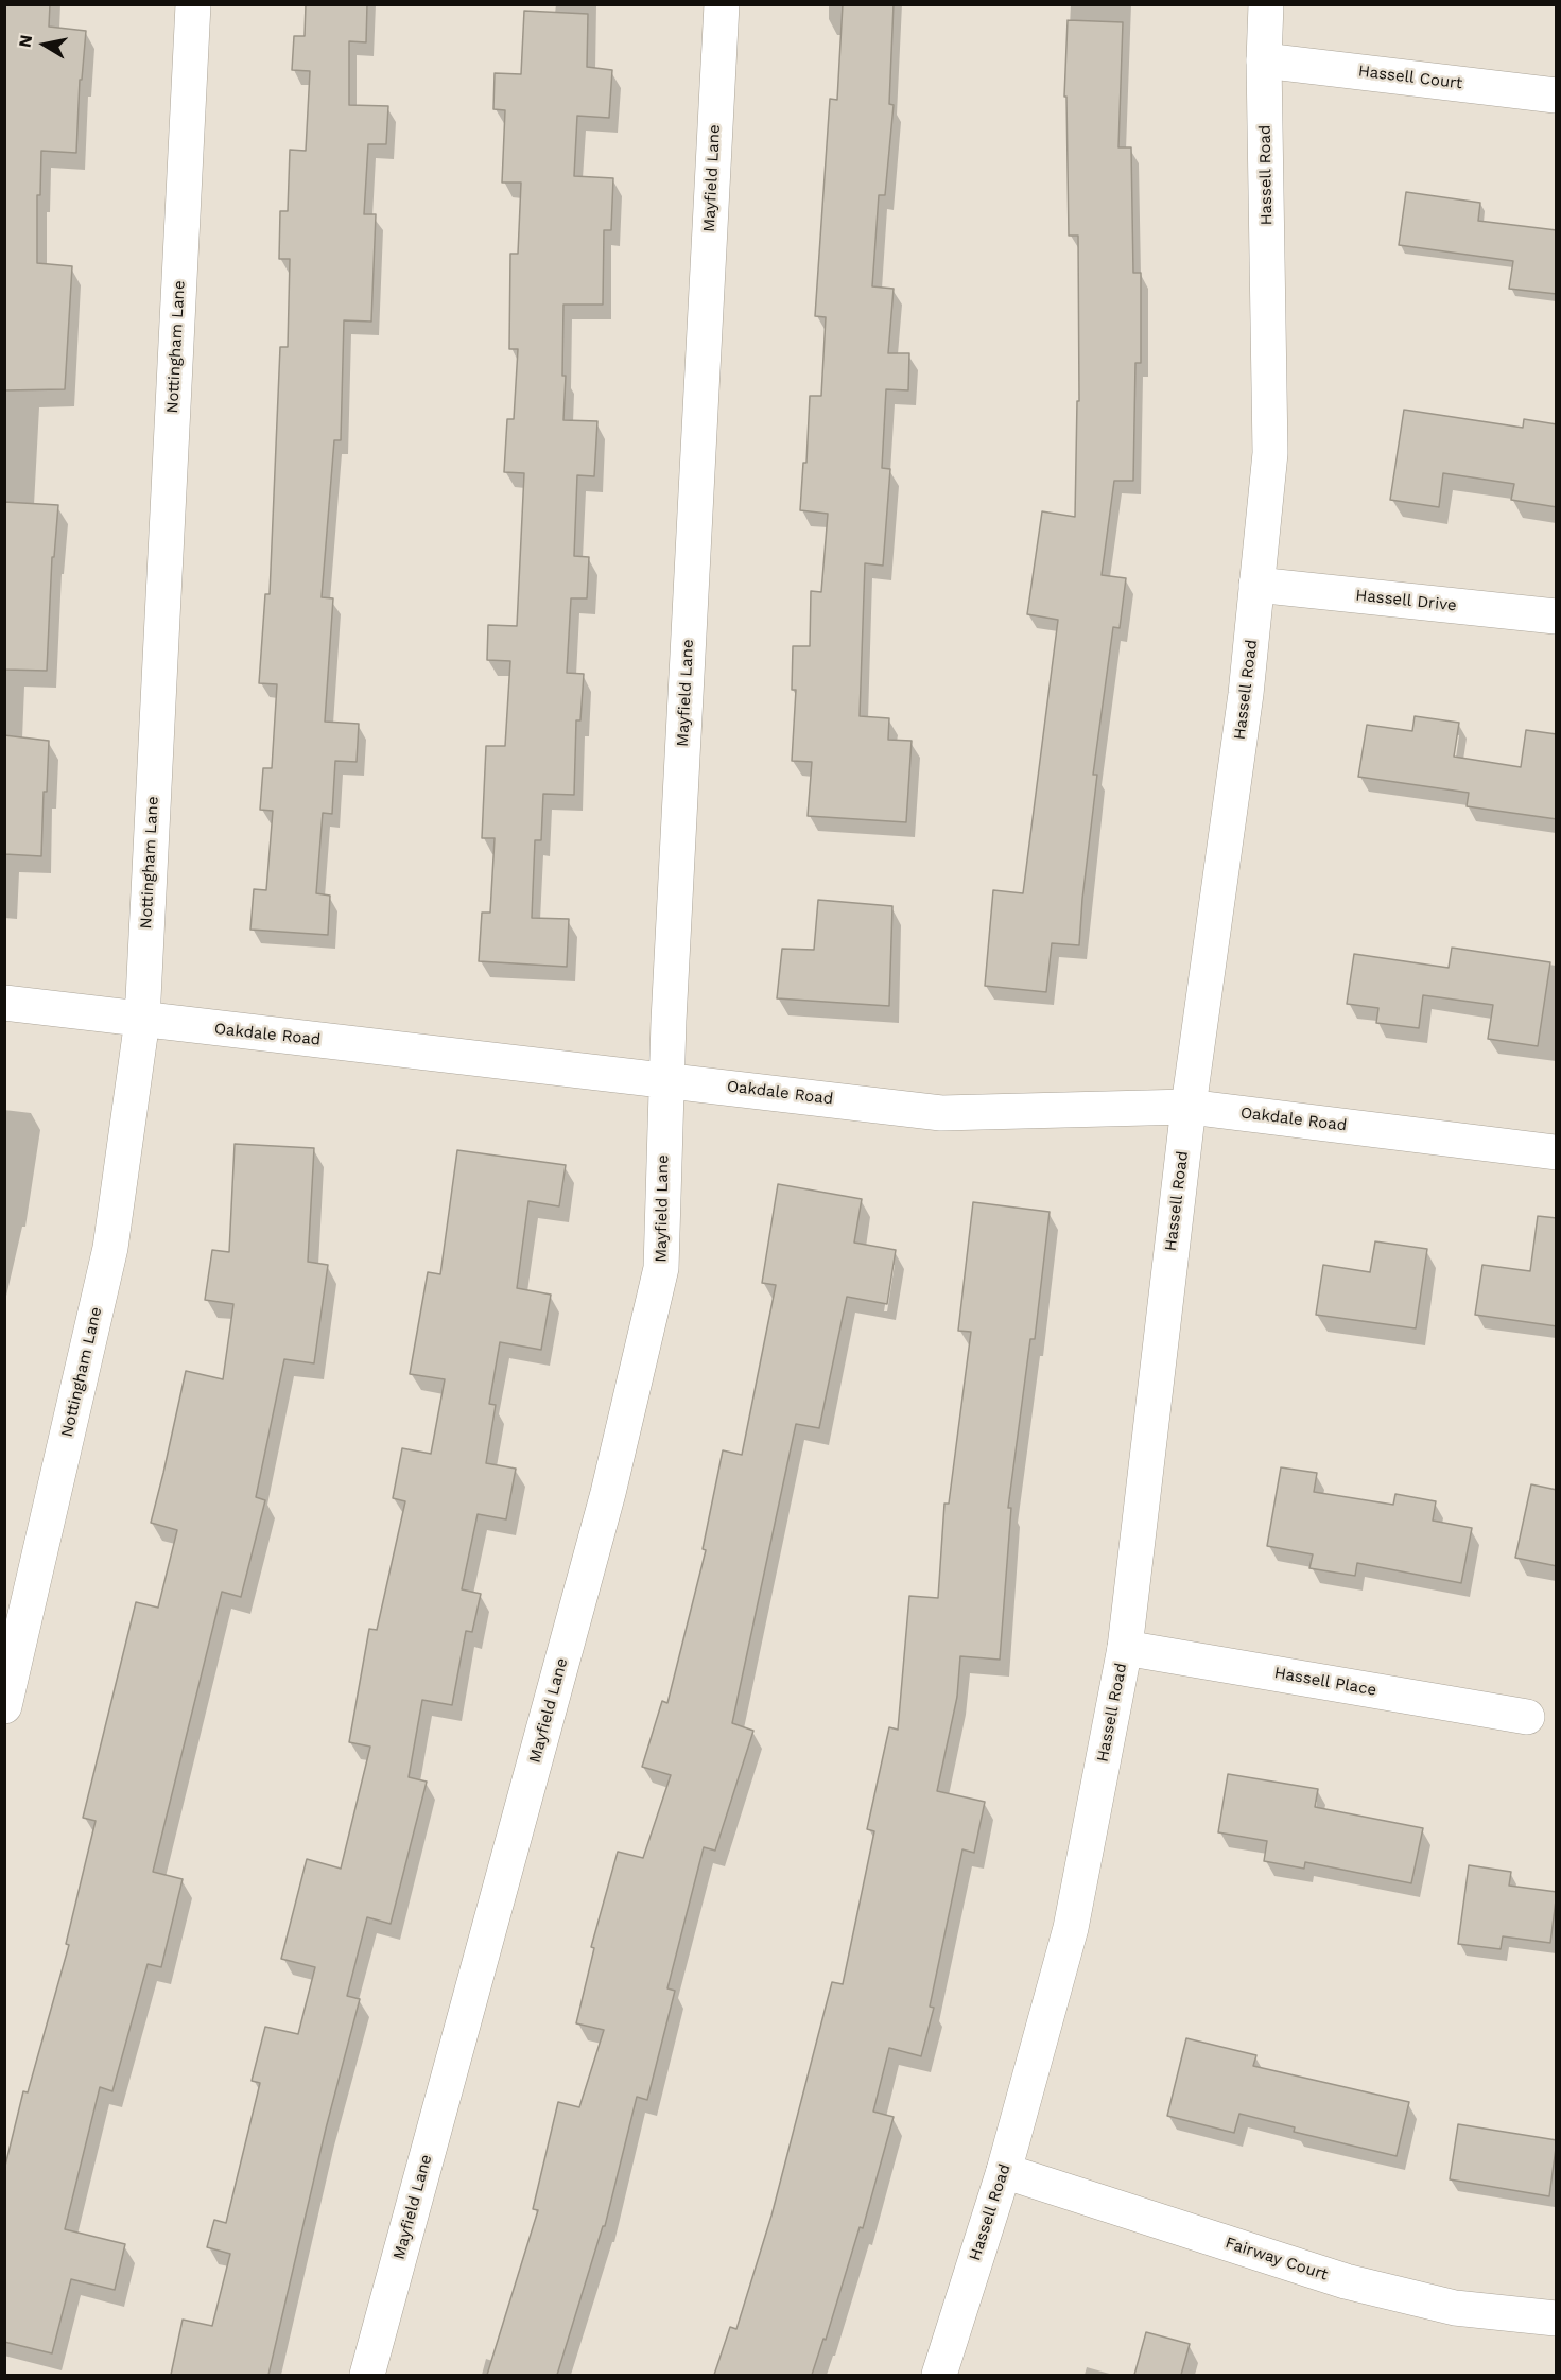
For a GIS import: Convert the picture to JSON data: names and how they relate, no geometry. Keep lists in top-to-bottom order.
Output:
{
  "streets": {
    "street": [
      "Hassell Court",
      "Hassell Road",
      "Mayfield Lane",
      "Nottingham Lane",
      "Hassell Drive",
      "Oakdale Road",
      "Hassell Place",
      "Fairway Court"
    ]
  },
  "crossings": [
    ["Hassell Court", "Hassell Road"],
    ["Hassell Road", "Hassell Drive"],
    ["Hassell Road", "Oakdale Road"],
    ["Hassell Road", "Hassell Place"],
    ["Hassell Road", "Fairway Court"],
    ["Mayfield Lane", "Oakdale Road"],
    ["Nottingham Lane", "Oakdale Road"]
  ],
  "north": "left"
}
